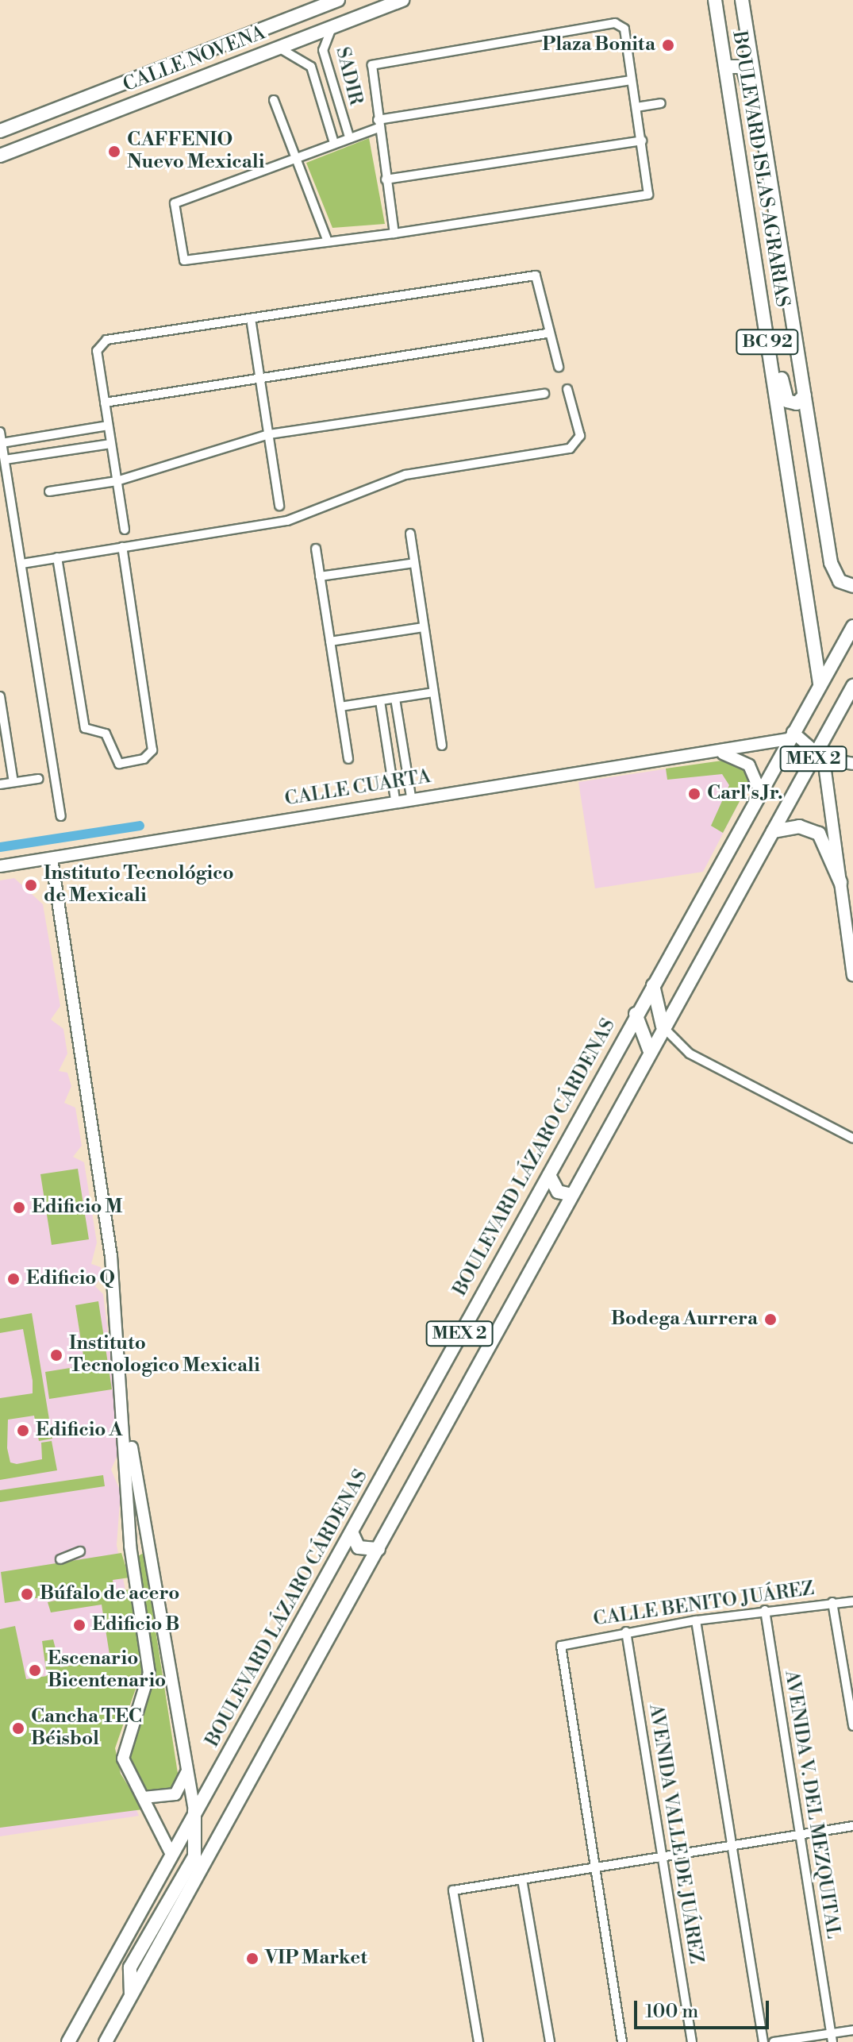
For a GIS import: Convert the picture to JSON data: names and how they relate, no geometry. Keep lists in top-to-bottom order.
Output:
{
  "streets": {
    "main road": [
      "CALLE NOVENA",
      "BOULEVARD ISLAS AGRARIAS",
      "BC 92",
      "MEX 2",
      "BOULEVARD LÁZARO CÁRDENAS"
    ],
    "street": [
      "SADIR",
      "CALLE CUARTA",
      "CALLE BENITO JUÁREZ",
      "AVENIDA V. DEL MEZQUITAL",
      "AVENIDA VALLE DE JUÁREZ"
    ]
  },
  "crossings": [
    ["CALLE NOVENA", "SADIR"],
    ["BOULEVARD ISLAS AGRARIAS", "BOULEVARD LÁZARO CÁRDENAS"],
    ["CALLE CUARTA", "BOULEVARD LÁZARO CÁRDENAS"],
    ["CALLE BENITO JUÁREZ", "AVENIDA V. DEL MEZQUITAL"],
    ["CALLE BENITO JUÁREZ", "AVENIDA VALLE DE JUÁREZ"]
  ],
  "places": [
    "Plaza Bonita",
    "CAFFENIO Nuevo Mexicali",
    "Carl's Jr.",
    "Instituto Tecnológico de Mexicali",
    "Edificio M",
    "Edificio Q",
    "Bodega Aurrera",
    "Instituto Tecnologico Mexicali",
    "Edificio A",
    "Búfalo de acero",
    "Edificio B",
    "Escenario Bicentenario",
    "Cancha TEC Béisbol",
    "VIP Market"
  ],
  "scale_bar": "100 m"
}
